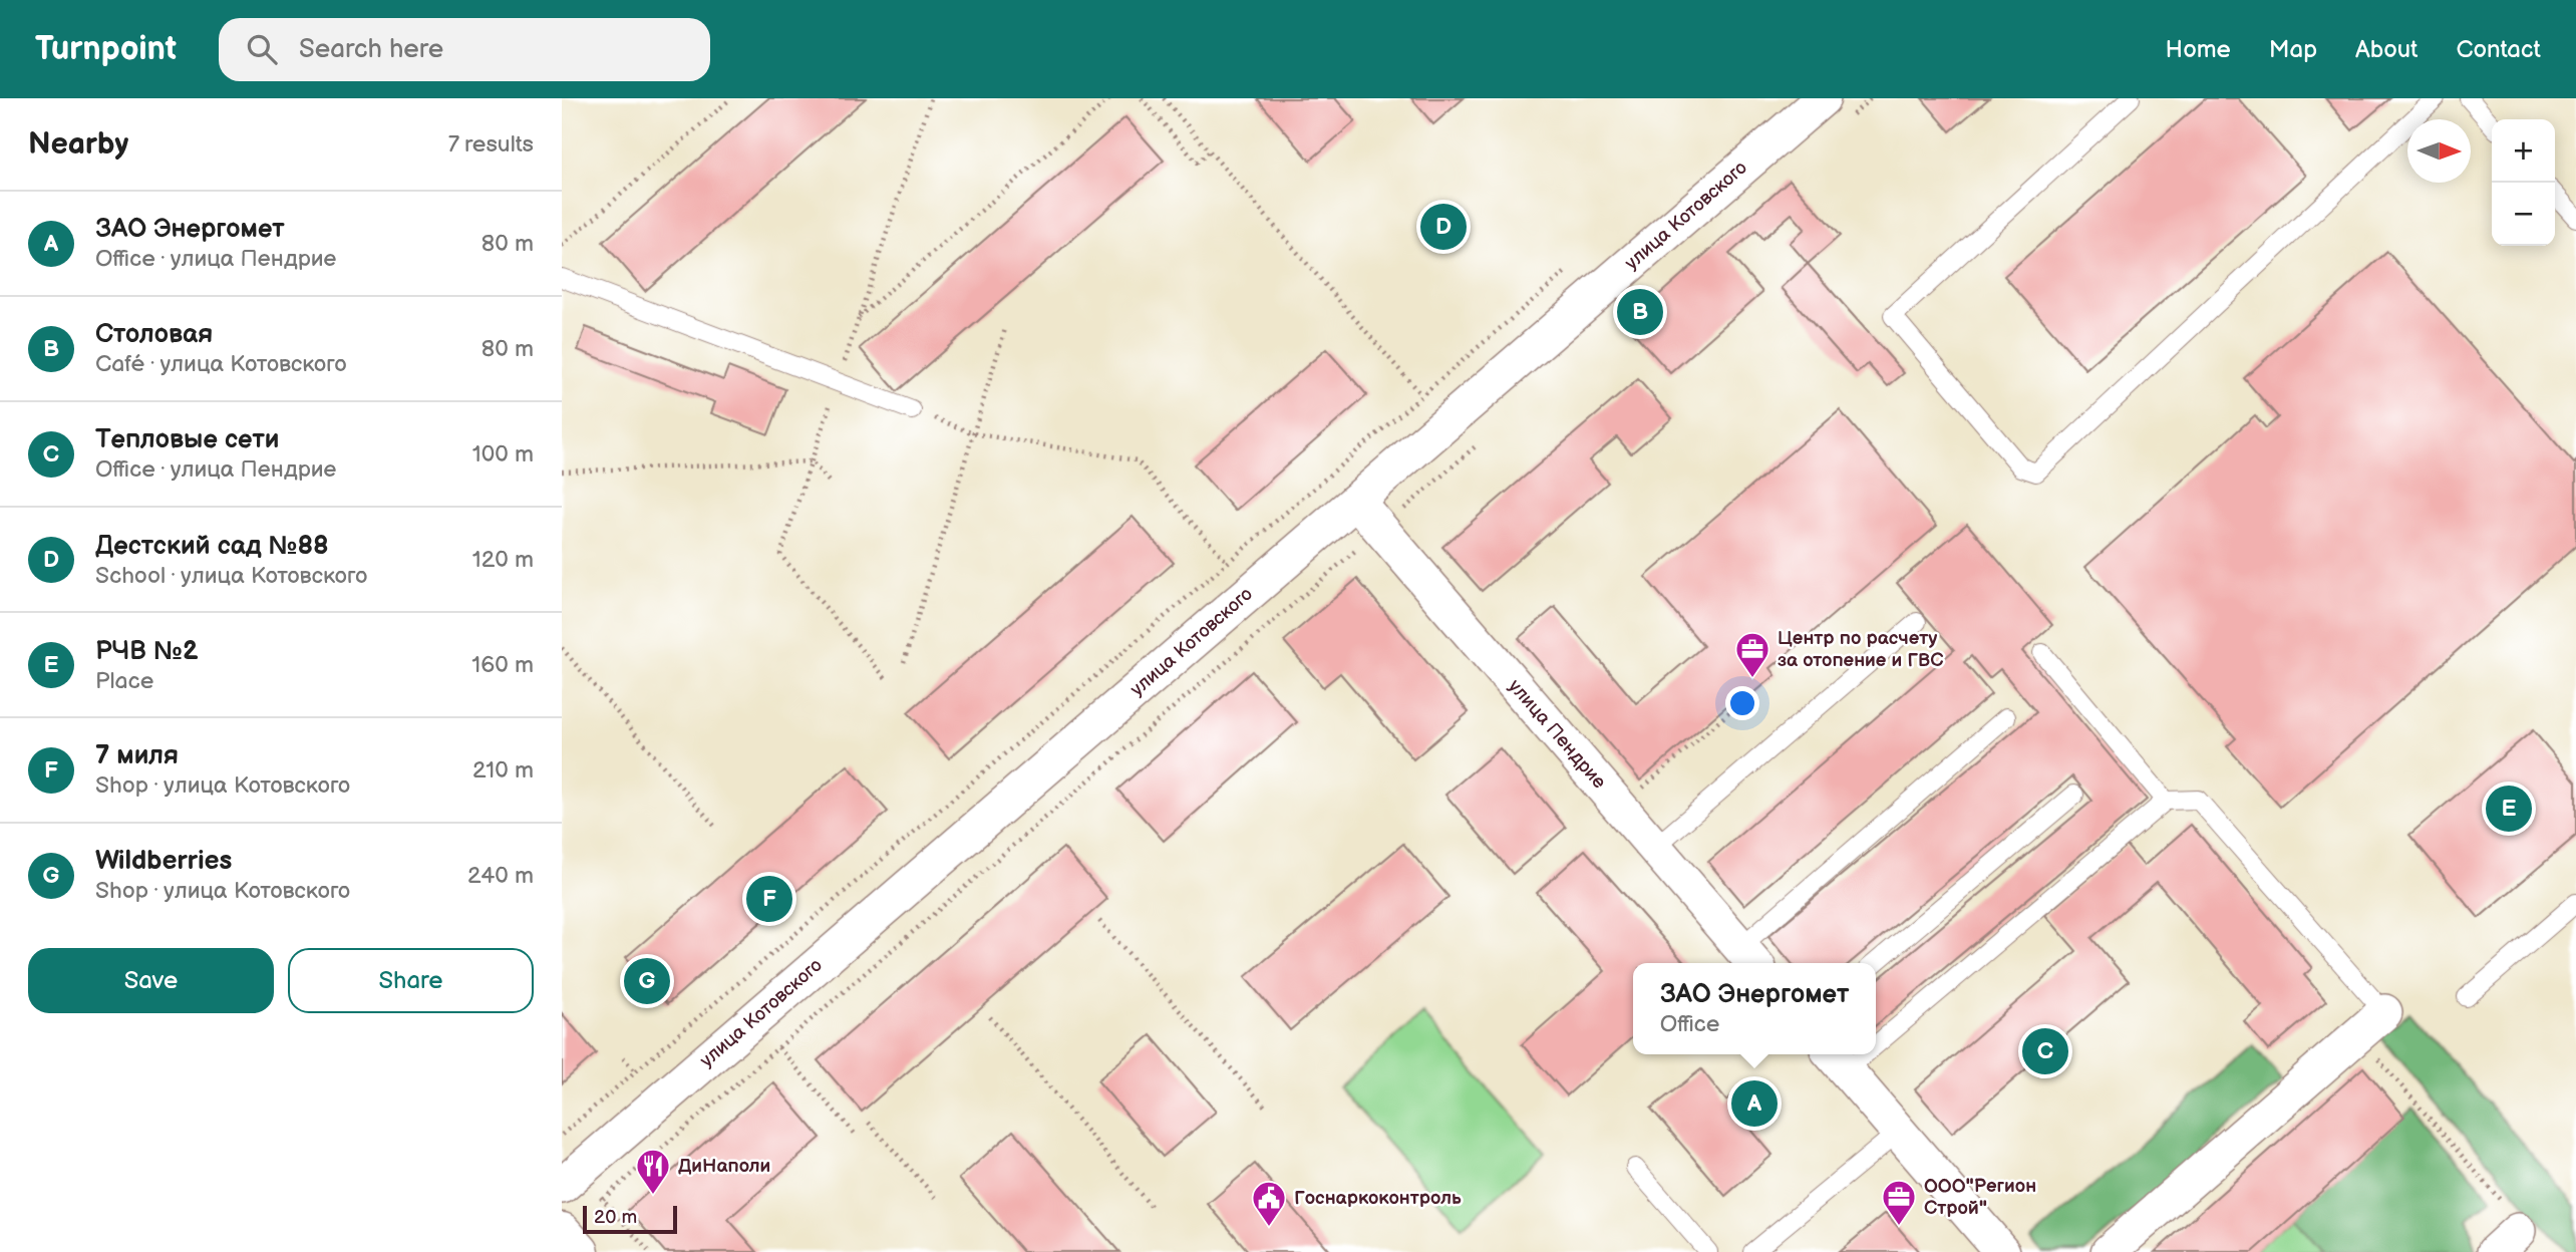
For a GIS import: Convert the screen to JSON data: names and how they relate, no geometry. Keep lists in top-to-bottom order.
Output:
{
  "streets": {
    "street": ["улица Котовского", "улица Пендрие"]
  },
  "crossings": [
    ["улица Котовского", "улица Пендрие"]
  ],
  "places": {
    "office": ["Центр по расчету за отопение и ГВС", "ООО\"Регион Строй\""],
    "restaurant": ["ДиНаполи"],
    "public building": ["Госнаркоконтроль"]
  },
  "scale_bar": "20 m",
  "north": "right",
  "page": {
    "header": "Turnpoint",
    "search": "Search here",
    "nav": [
      "Home",
      "Map",
      "About",
      "Contact"
    ],
    "heading": ["Nearby", "7 results"],
    "map_buttons": ["+", "−"],
    "list": [
      {
        "mark": "A",
        "name": "ЗАО Энергомет",
        "note": "Office · улица Пендрие",
        "value": "80 m"
      },
      {
        "mark": "B",
        "name": "Столовая",
        "note": "Café · улица Котовского",
        "value": "80 m"
      },
      {
        "mark": "C",
        "name": "Тепловые сети",
        "note": "Office · улица Пендрие",
        "value": "100 m"
      },
      {
        "mark": "D",
        "name": "Дестский сад №88",
        "note": "School · улица Котовского",
        "value": "120 m"
      },
      {
        "mark": "E",
        "name": "РЧВ №2",
        "note": "Place",
        "value": "160 m"
      },
      {
        "mark": "F",
        "name": "7 миля",
        "note": "Shop · улица Котовского",
        "value": "210 m"
      },
      {
        "mark": "G",
        "name": "Wildberries",
        "note": "Shop · улица Котовского",
        "value": "240 m"
      }
    ],
    "pins": [
      "D",
      "B",
      "E",
      "F",
      "G",
      "C",
      "A"
    ],
    "buttons": ["Save", "Share"],
    "popup": ["ЗАО Энергомет", "Office"],
    "scale": "20 m"
  }
}
